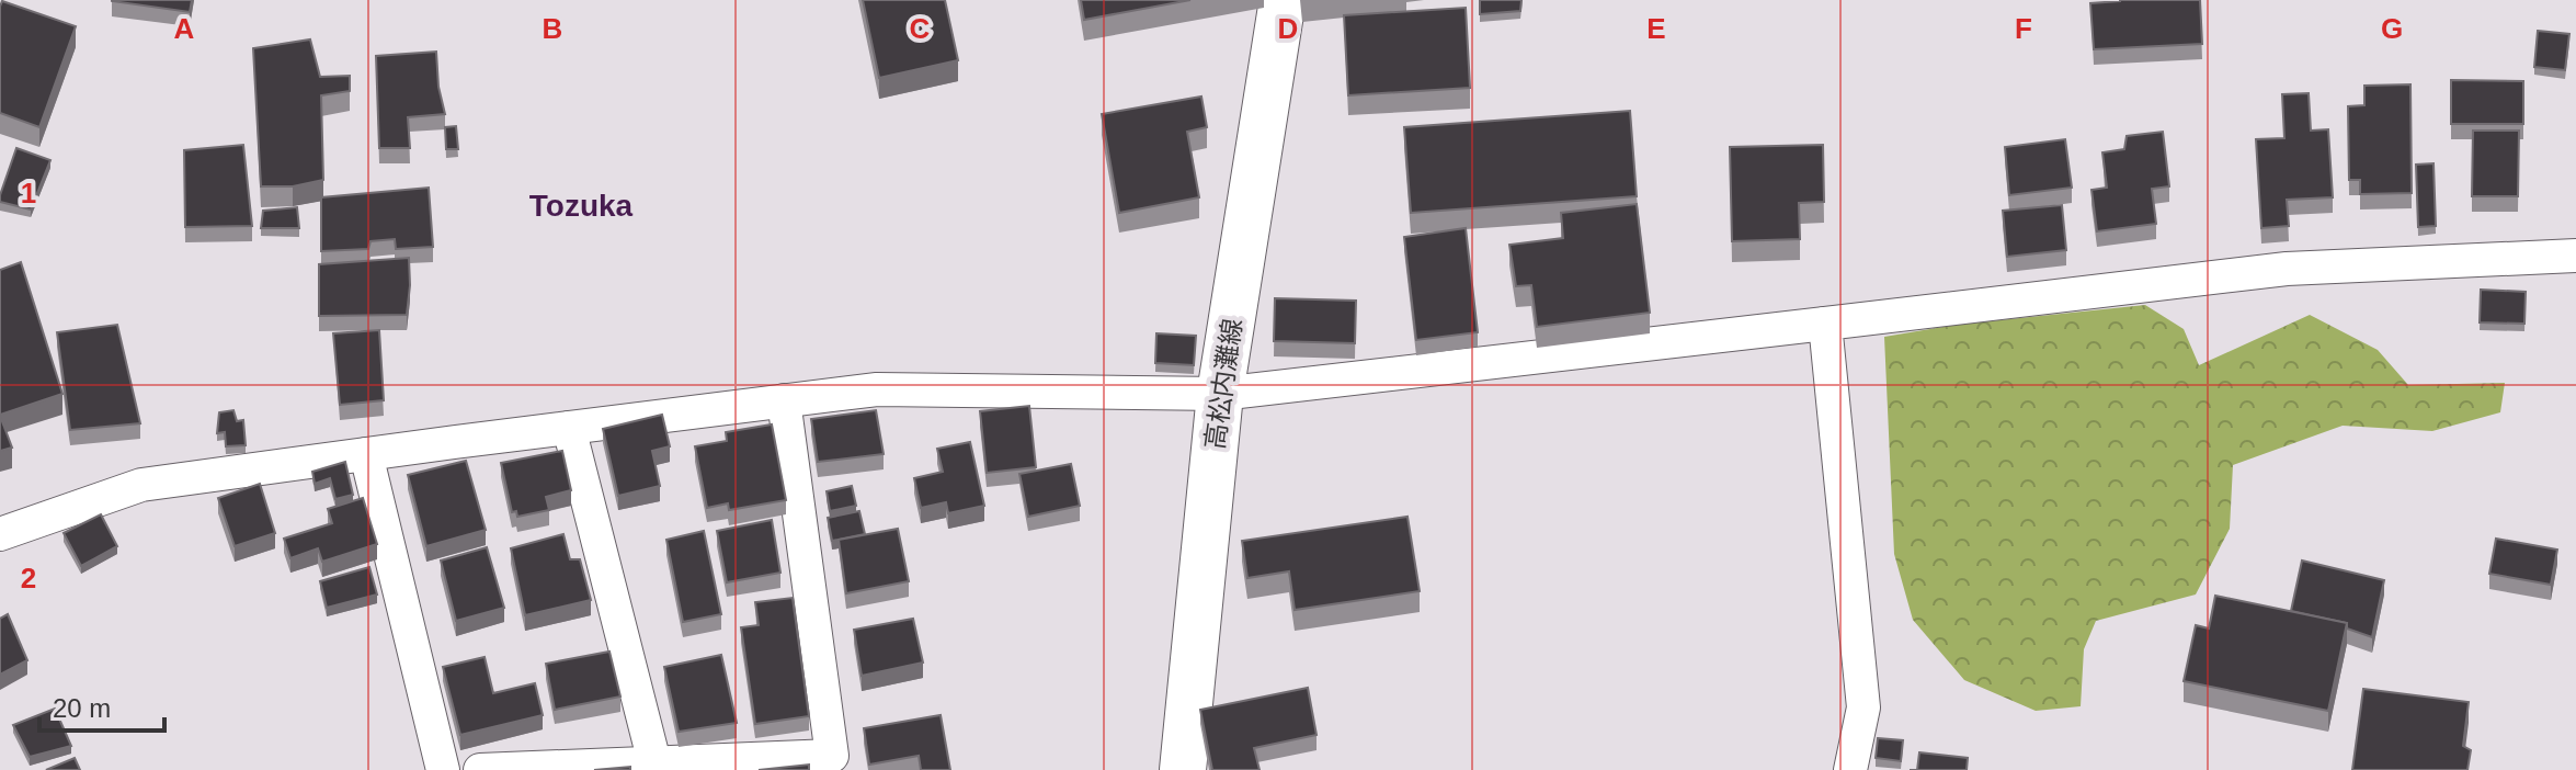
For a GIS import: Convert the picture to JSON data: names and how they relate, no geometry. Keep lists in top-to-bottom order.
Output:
{
  "streets": {
    "main road": ["高松内灘線"]
  },
  "districts": ["Tozuka"],
  "scale_bar": "20 m",
  "grid": {
    "columns": [
      "A",
      "B",
      "C",
      "D",
      "E",
      "F",
      "G"
    ],
    "rows": ["1", "2"]
  }
}
